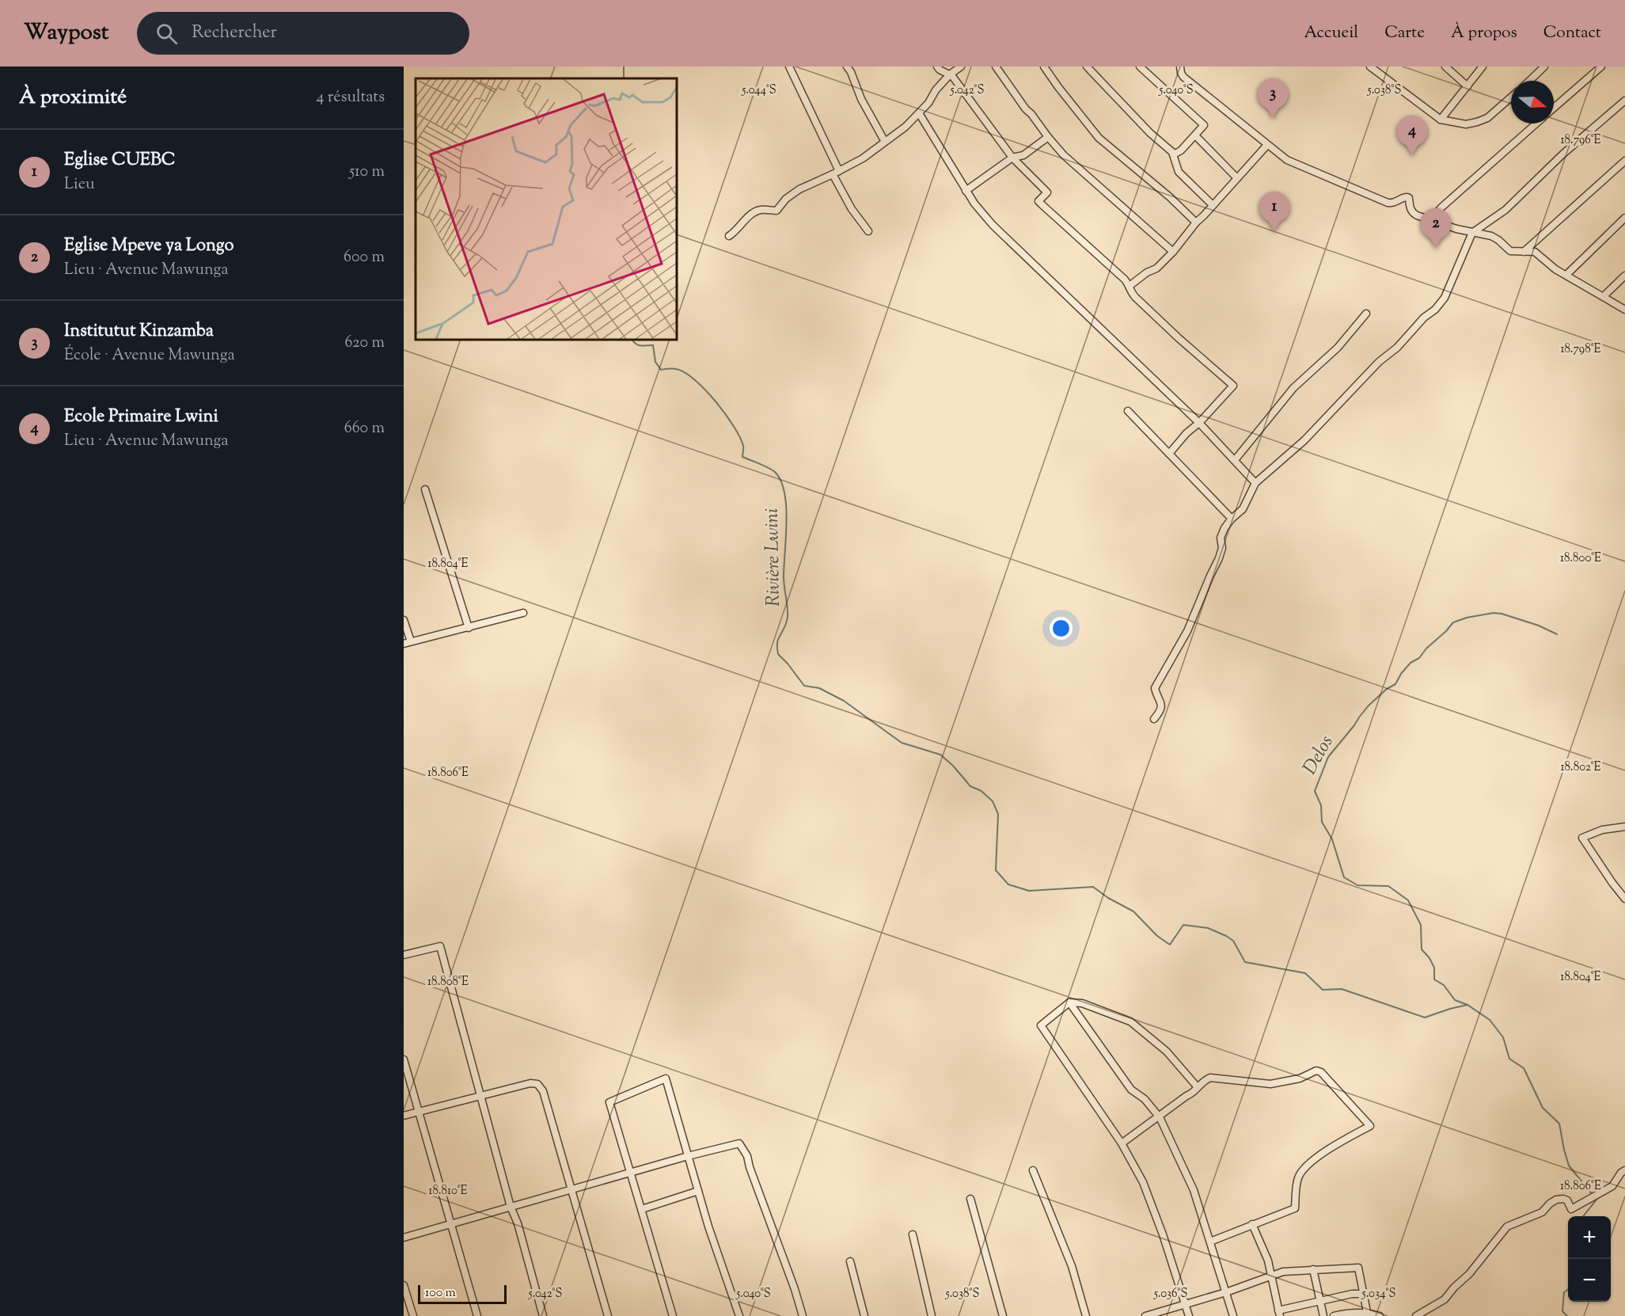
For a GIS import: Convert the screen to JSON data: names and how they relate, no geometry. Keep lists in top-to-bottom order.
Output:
{
  "water": ["Rivière Lwini", "Delos"],
  "scale_bar": "100 m",
  "north": "right",
  "page": {
    "header": "Waypost",
    "search": "Rechercher",
    "nav": [
      "Accueil",
      "Carte",
      "À propos",
      "Contact"
    ],
    "heading": ["À proximité", "4 résultats"],
    "pins": [
      "3",
      "4",
      "1",
      "2"
    ],
    "list": [
      {
        "mark": "1",
        "name": "Eglise CUEBC",
        "note": "Lieu",
        "value": "510 m"
      },
      {
        "mark": "2",
        "name": "Eglise Mpeve ya Longo",
        "note": "Lieu · Avenue Mawunga",
        "value": "600 m"
      },
      {
        "mark": "3",
        "name": "Institutut Kinzamba",
        "note": "École · Avenue Mawunga",
        "value": "620 m"
      },
      {
        "mark": "4",
        "name": "Ecole Primaire Lwini",
        "note": "Lieu · Avenue Mawunga",
        "value": "660 m"
      }
    ],
    "map_buttons": ["+", "−"],
    "scale": "100 m"
  },
  "coordinates": [
    "5.044°S",
    "5.042°S",
    "5.040°S",
    "5.038°S",
    "18.796°E",
    "18.798°E",
    "18.800°E",
    "18.804°E",
    "18.802°E",
    "18.806°E",
    "18.808°E",
    "18.810°E",
    "5.036°S",
    "5.034°S"
  ]
}
